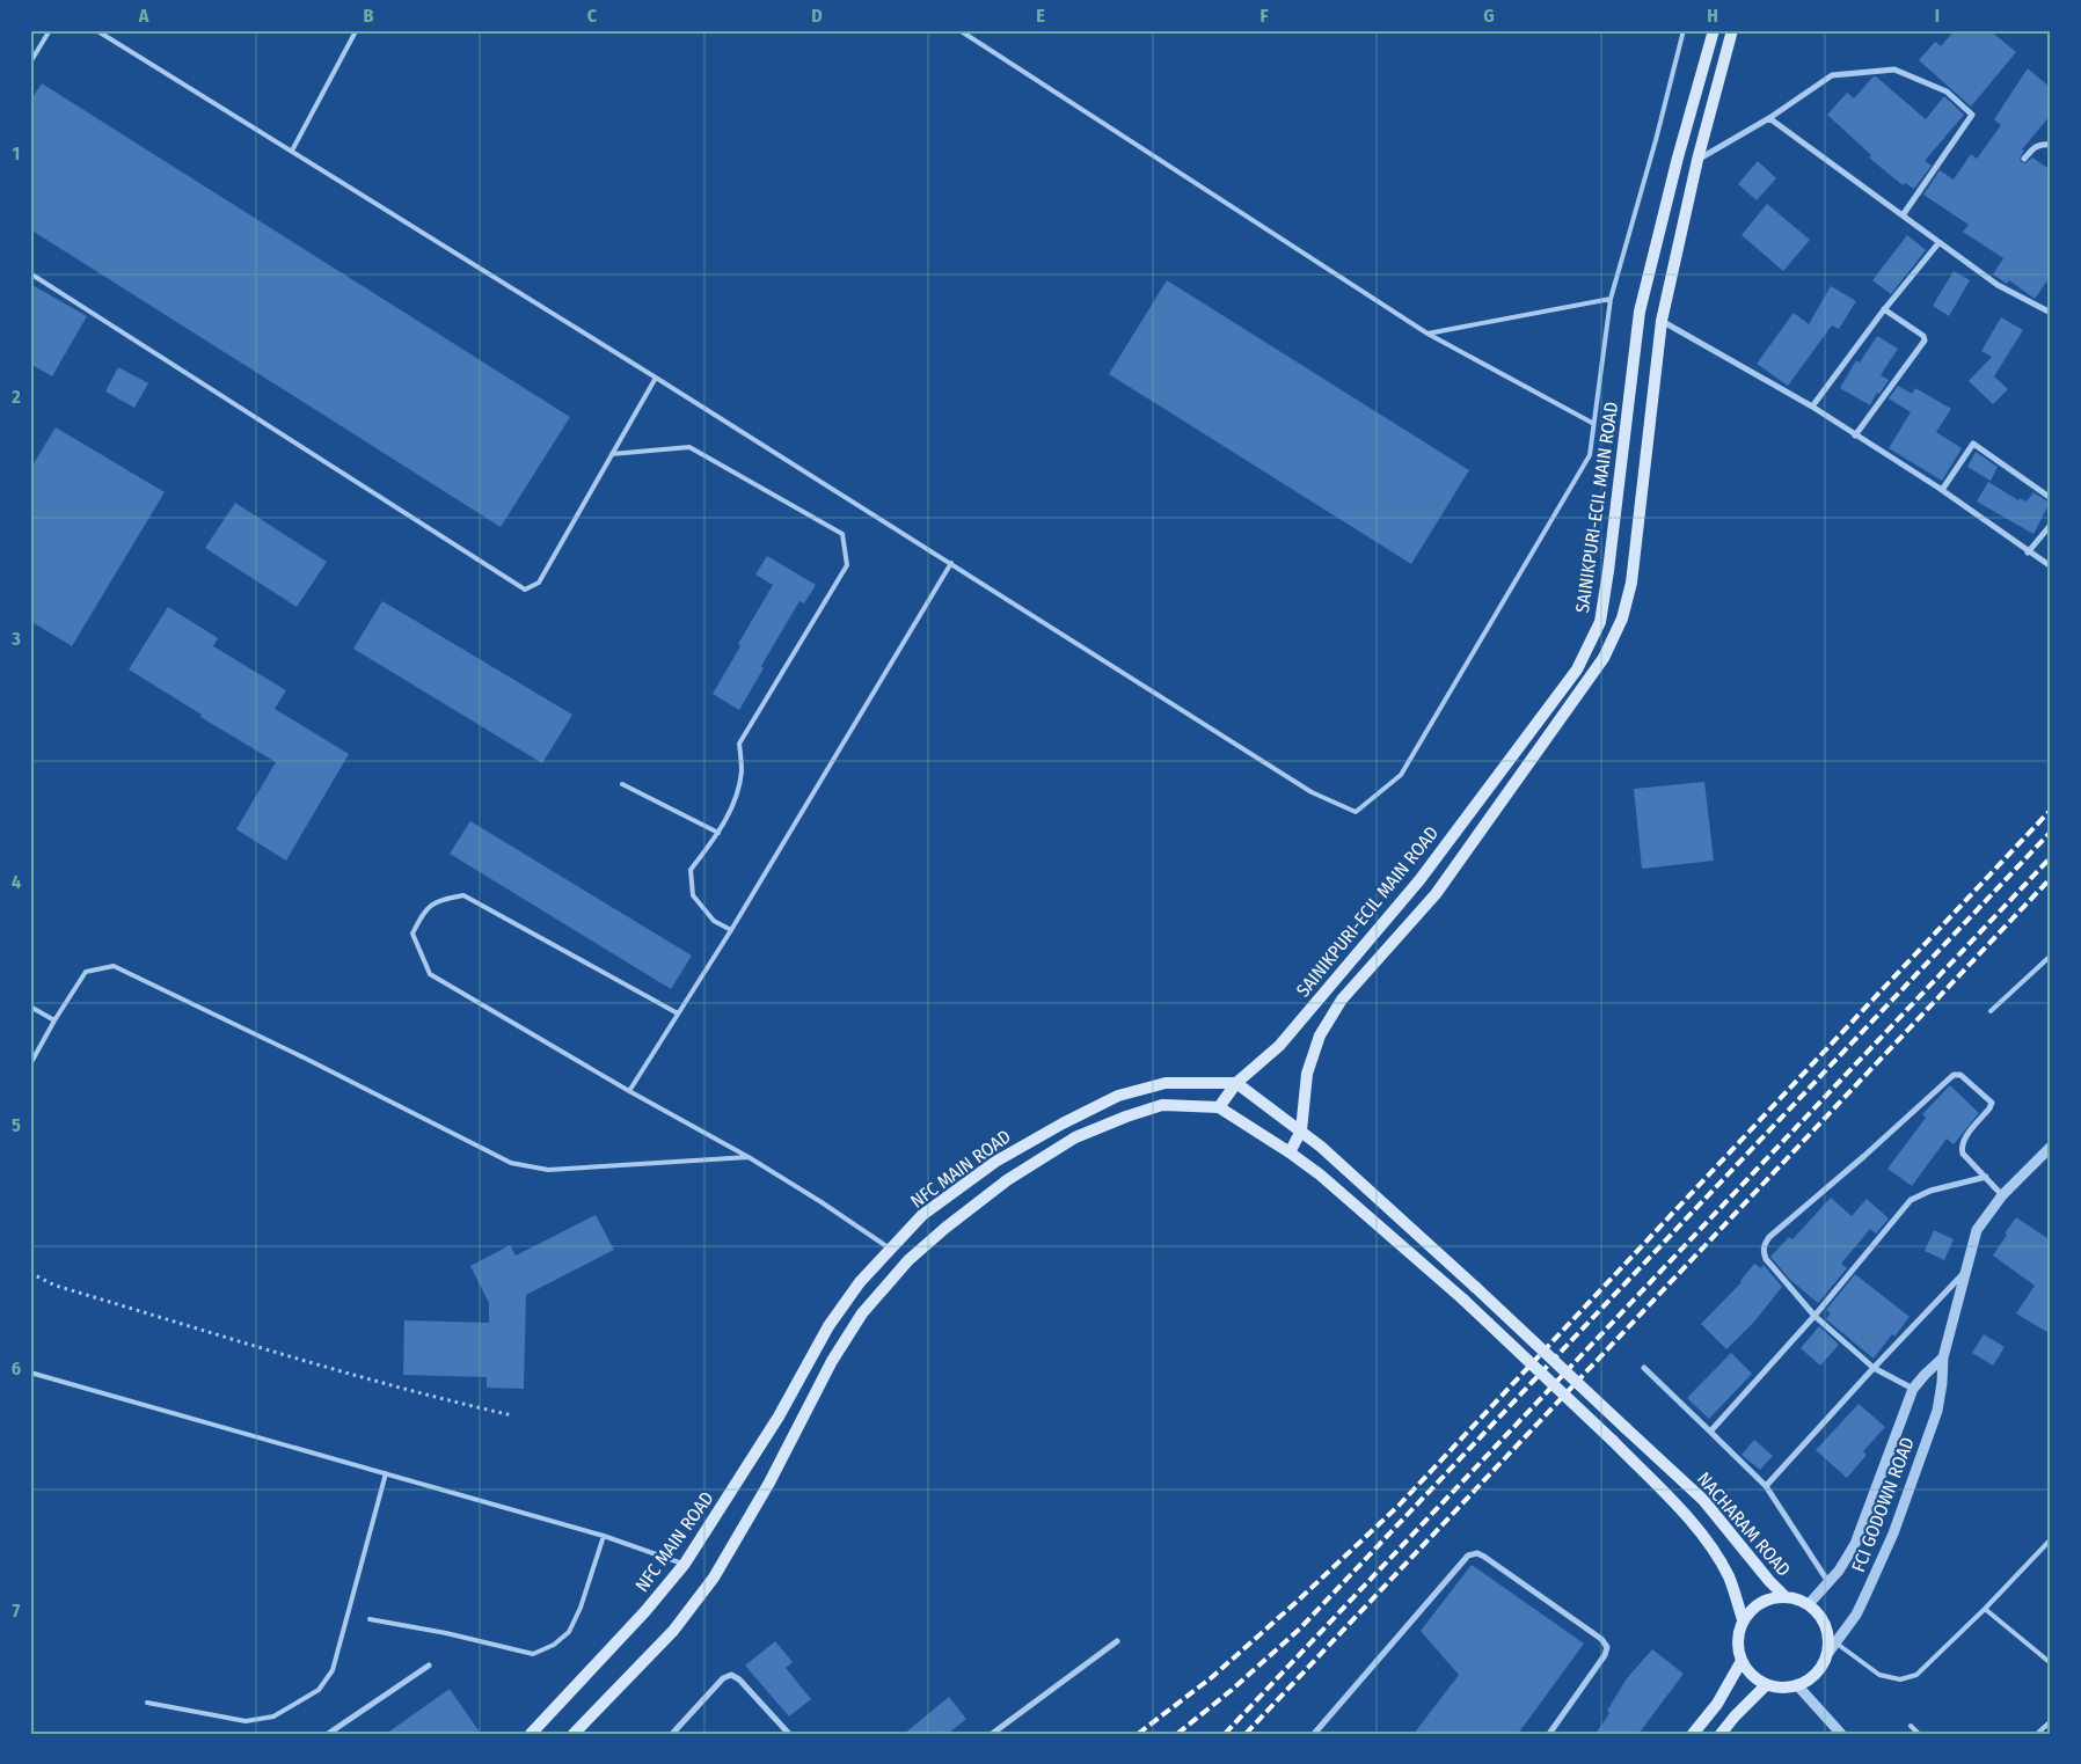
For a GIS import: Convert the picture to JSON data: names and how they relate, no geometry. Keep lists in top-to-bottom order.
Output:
{
  "streets": {
    "main road": ["SAINIKPURI-ECIL MAIN ROAD", "NFC MAIN ROAD", "NACHARAM ROAD"],
    "street": ["FCI GODOWN ROAD"]
  },
  "crossings": [
    ["SAINIKPURI-ECIL MAIN ROAD", "NFC MAIN ROAD"],
    ["SAINIKPURI-ECIL MAIN ROAD", "NACHARAM ROAD"],
    ["FCI GODOWN ROAD", "NACHARAM ROAD"]
  ],
  "grid": {
    "columns": [
      "A",
      "B",
      "C",
      "D",
      "E",
      "F",
      "G",
      "H",
      "I"
    ],
    "rows": [
      "1",
      "2",
      "3",
      "4",
      "5",
      "6",
      "7"
    ]
  }
}
